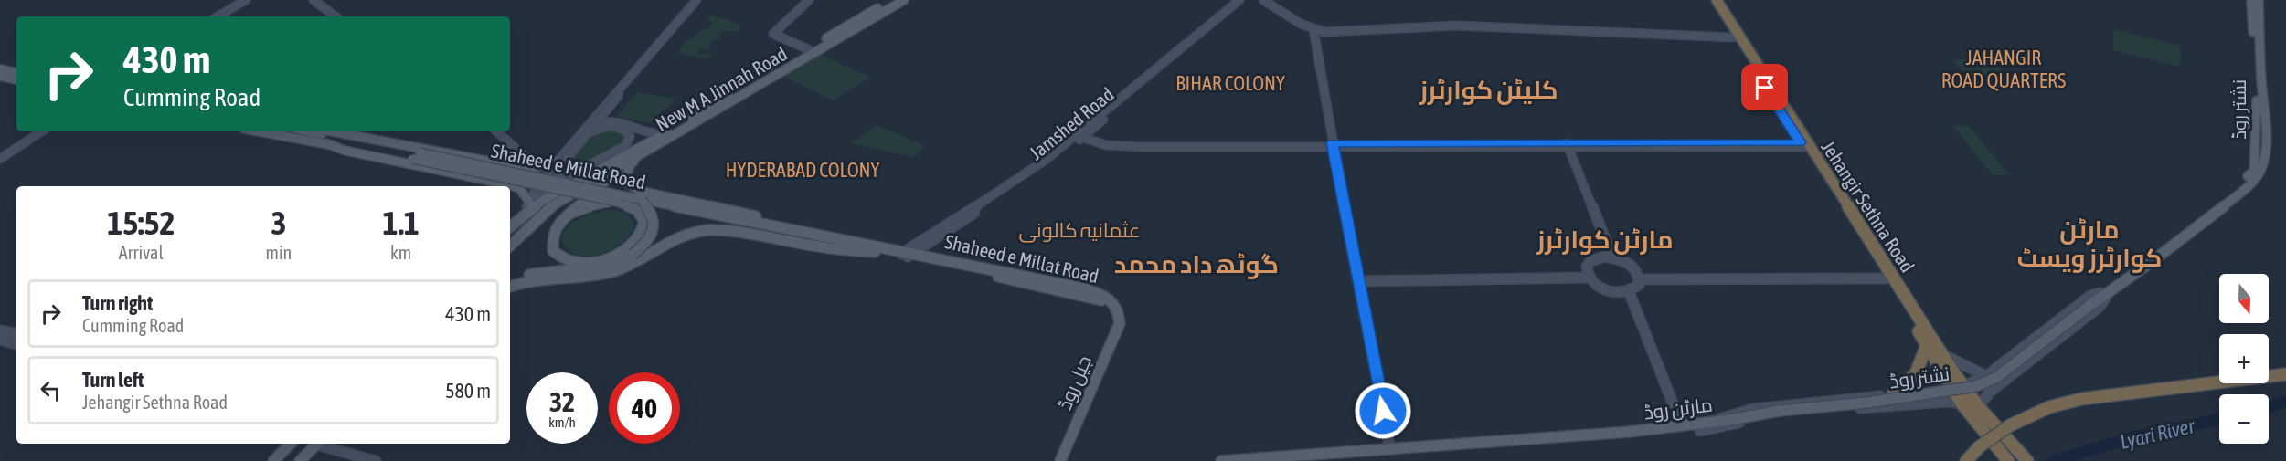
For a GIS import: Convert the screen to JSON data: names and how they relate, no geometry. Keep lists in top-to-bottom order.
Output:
{
  "streets": {
    "highway": ["Jehangir Sethna Road"],
    "main road": [
      "New M A Jinnah Road",
      "نشتر روڈ",
      "Shaheed e Millat Road",
      "جیل روڈ",
      "مارٹن روڈ"
    ],
    "street": ["Jamshed Road"]
  },
  "crossings": [
    ["نشتر روڈ", "Jehangir Sethna Road"],
    ["نشتر روڈ", "مارٹن روڈ"],
    ["Jamshed Road", "Shaheed e Millat Road"],
    ["Shaheed e Millat Road", "جیل روڈ"]
  ],
  "districts": [
    "JAHANGIR ROAD QUARTERS",
    "BIHAR COLONY",
    "کلیٹن کوارٹرز",
    "HYDERABAD COLONY",
    "مارٹن کوارٹرز ویسٹ",
    "عثمانیہ کالونی",
    "مارٹن کوارٹرز",
    "گوٹھ داد محمد"
  ],
  "water": ["Lyari River"],
  "north": "bottom",
  "page": {
    "turn": ["430 m", "Cumming Road"],
    "eta": [
      "15:52",
      "Arrival",
      "3",
      "min",
      "1.1",
      "km"
    ],
    "map_buttons": ["+", "−"],
    "list": [
      {
        "name": "Turn right",
        "note": "Cumming Road",
        "value": "430 m"
      },
      {
        "name": "Turn left",
        "note": "Jehangir Sethna Road",
        "value": "580 m"
      }
    ],
    "speed": "32 km/h",
    "limit": "40"
  }
}
